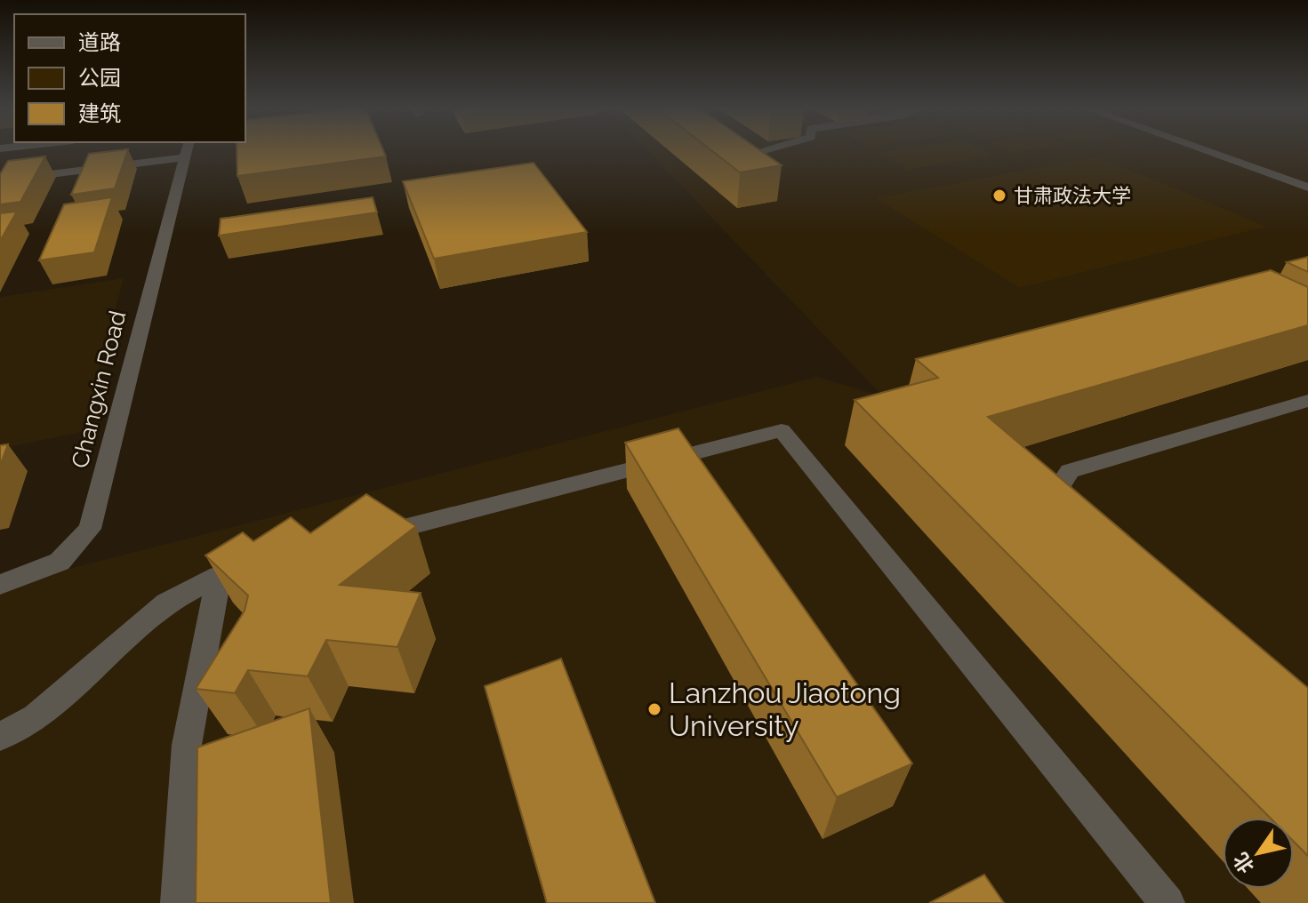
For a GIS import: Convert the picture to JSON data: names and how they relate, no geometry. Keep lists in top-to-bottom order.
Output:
{
  "streets": {
    "street": ["Changxin Road"]
  },
  "places": ["甘肃政法大学", "Lanzhou Jiaotong University"],
  "legend": ["道路", "公园", "建筑"],
  "north": "bottom left"
}
